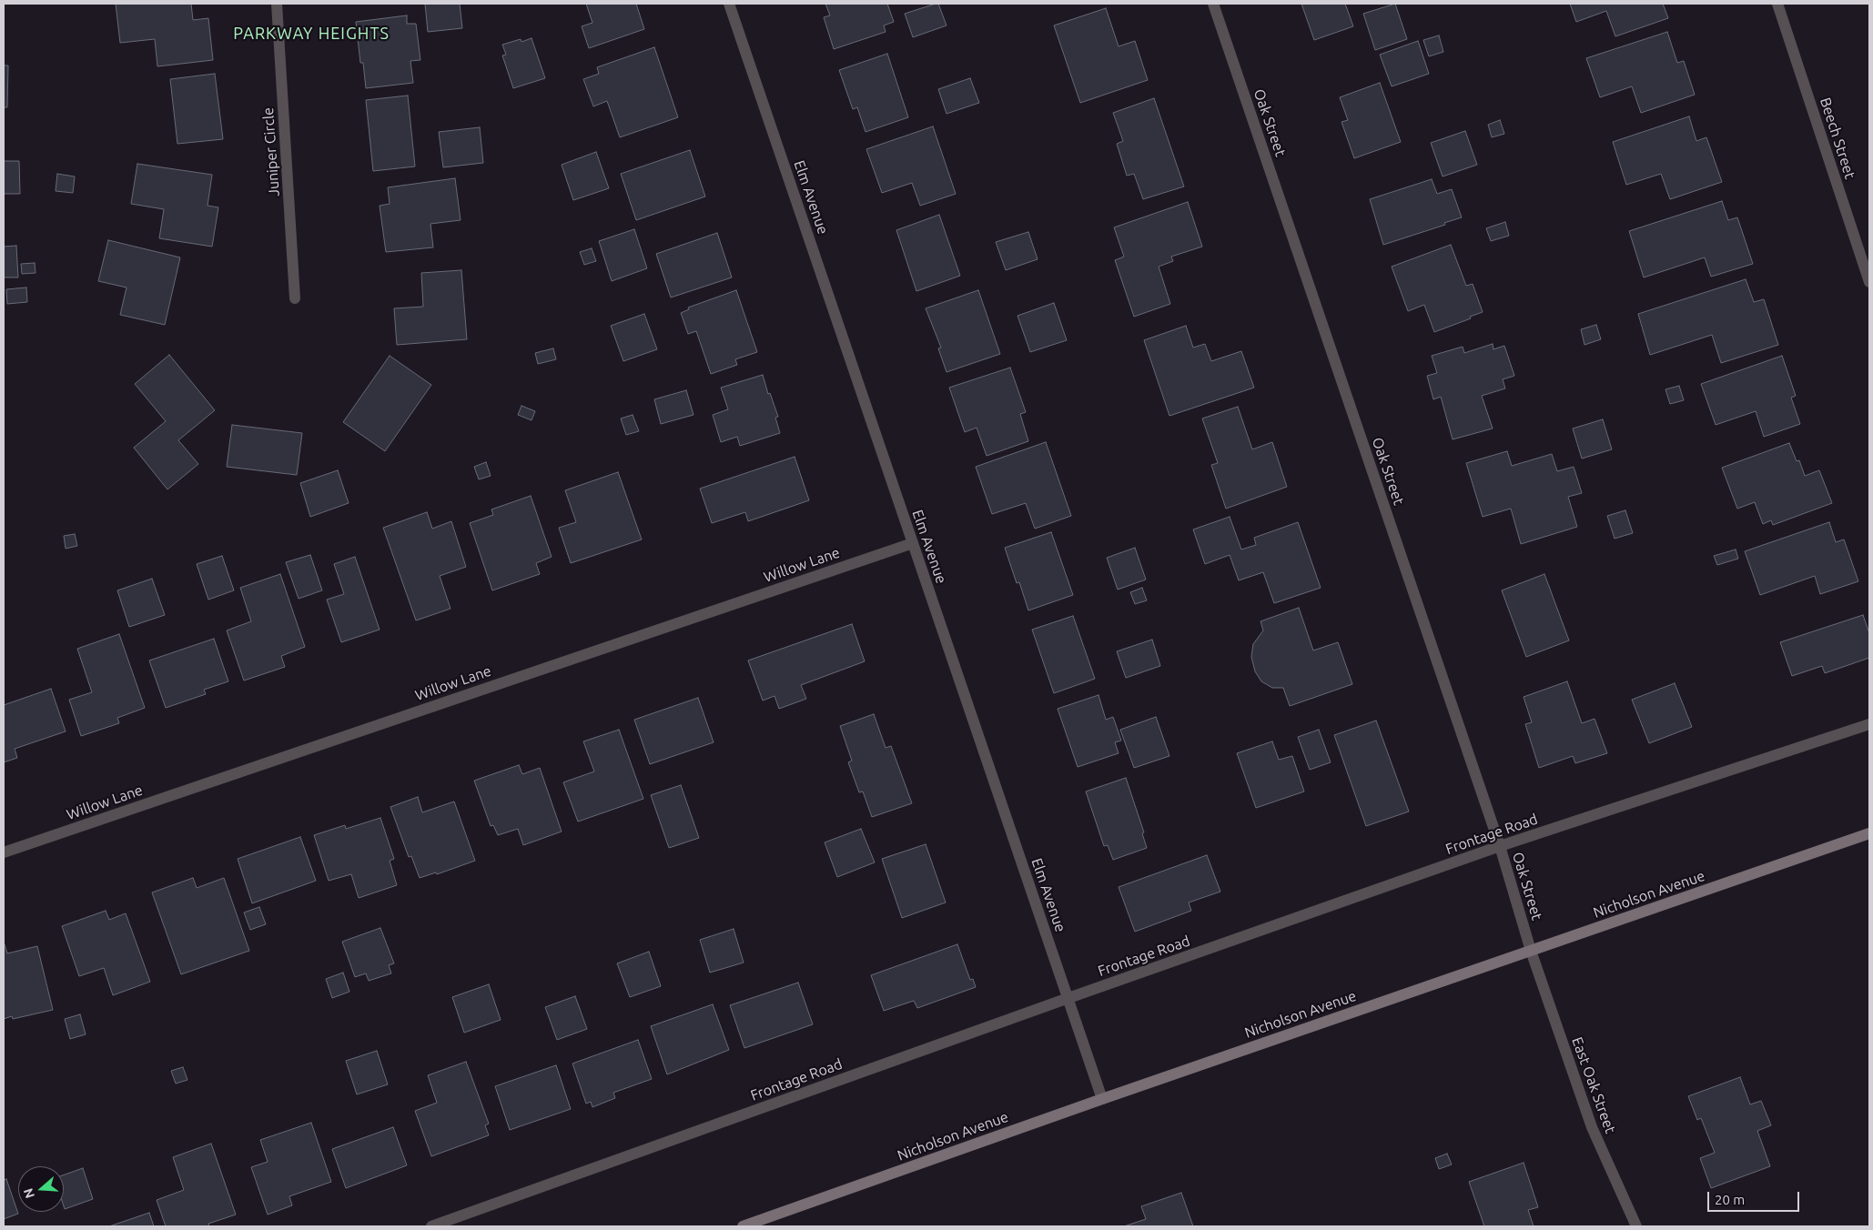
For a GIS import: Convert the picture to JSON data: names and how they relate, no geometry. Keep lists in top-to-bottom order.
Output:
{
  "streets": {
    "main road": ["Nicholson Avenue"],
    "street": [
      "Oak Street",
      "Beech Street",
      "Juniper Circle",
      "Elm Avenue",
      "Willow Lane",
      "Frontage Road",
      "East Oak Street"
    ]
  },
  "crossings": [
    ["Oak Street", "Frontage Road"],
    ["Oak Street", "Nicholson Avenue"],
    ["Oak Street", "East Oak Street"],
    ["Elm Avenue", "Willow Lane"],
    ["Elm Avenue", "Frontage Road"],
    ["Elm Avenue", "Nicholson Avenue"],
    ["Nicholson Avenue", "East Oak Street"]
  ],
  "districts": ["PARKWAY HEIGHTS"],
  "scale_bar": "20 m",
  "north": "left"
}
